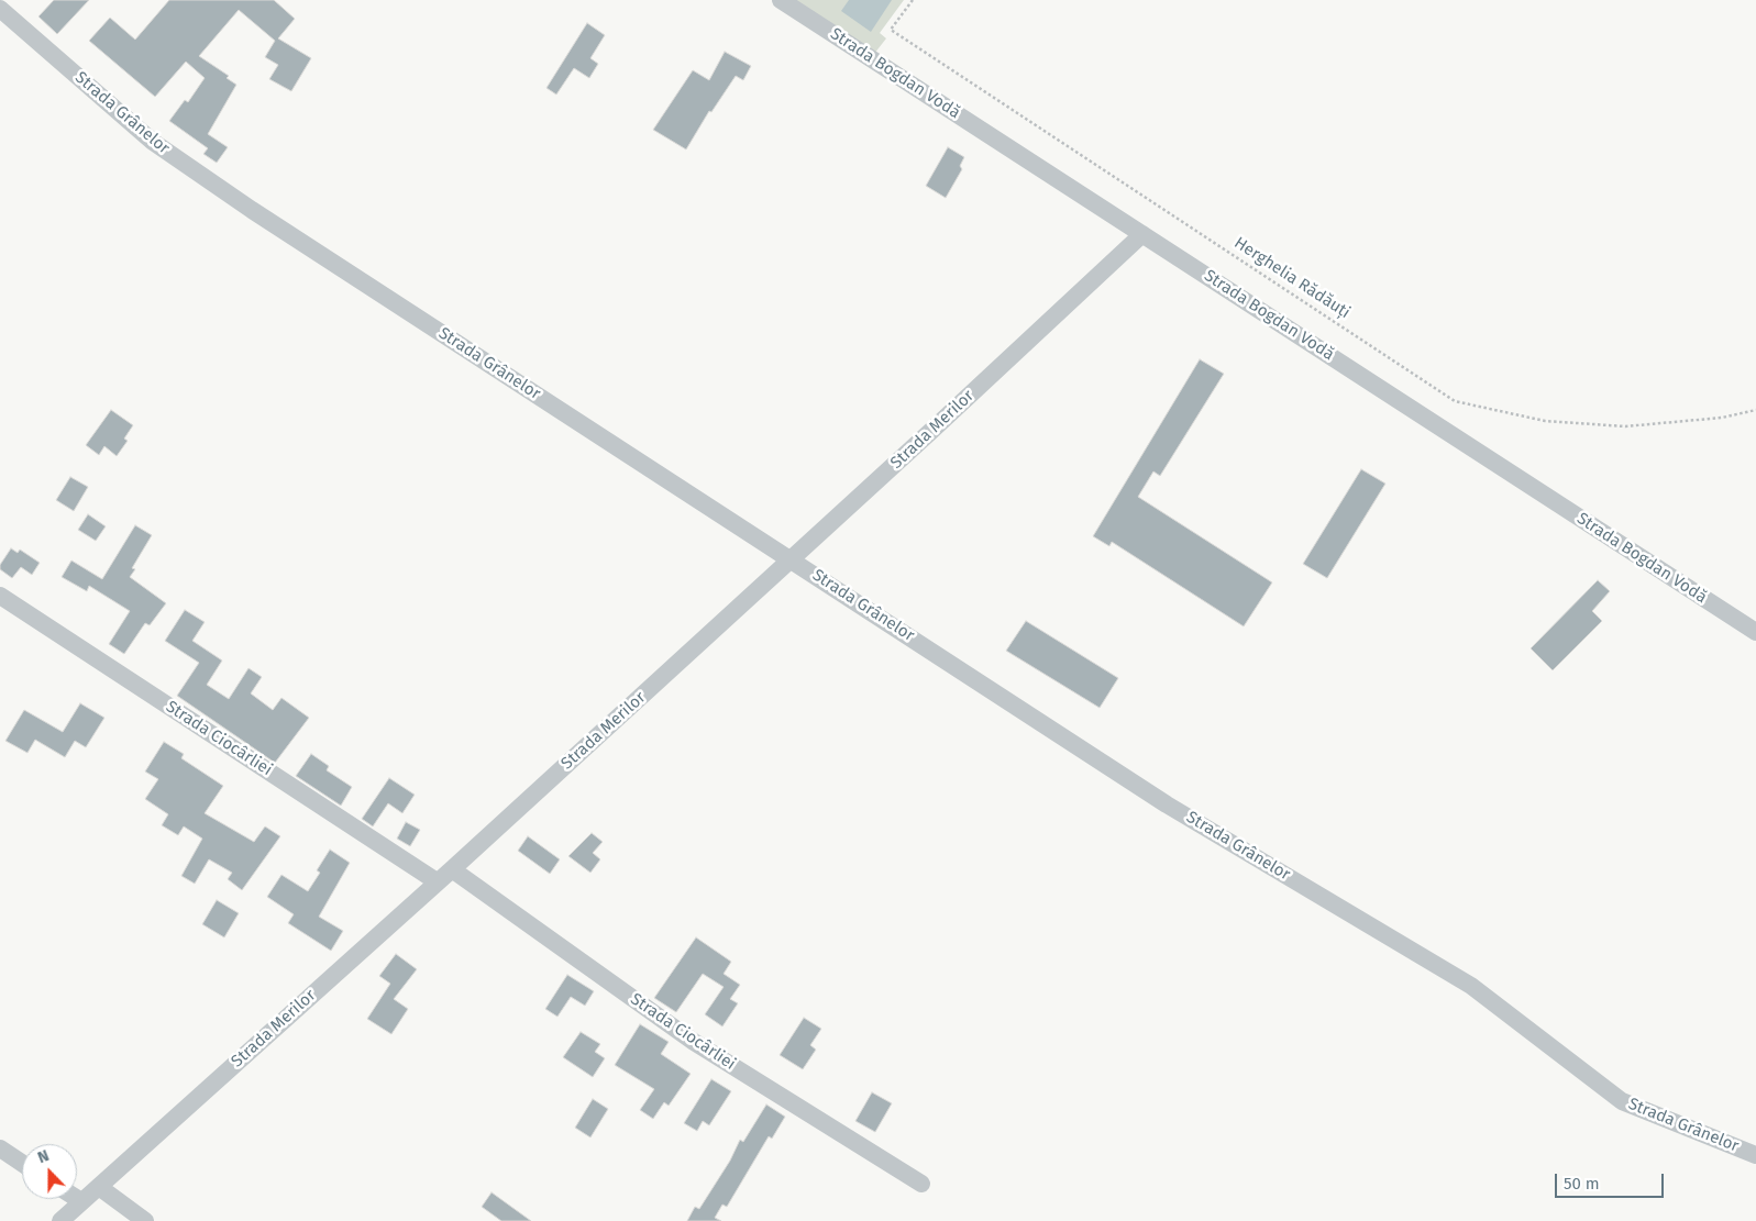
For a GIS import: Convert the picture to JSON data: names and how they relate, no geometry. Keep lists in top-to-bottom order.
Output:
{
  "streets": {
    "street": [
      "Strada Bogdan Vodă",
      "Strada Grânelor",
      "Strada Merilor",
      "Strada Ciocârliei"
    ],
    "path": ["Herghelia Rădăuți"]
  },
  "crossings": [
    ["Strada Bogdan Vodă", "Strada Merilor"],
    ["Strada Grânelor", "Strada Merilor"],
    ["Strada Merilor", "Strada Ciocârliei"]
  ],
  "scale_bar": "50 m",
  "north": "top"
}
